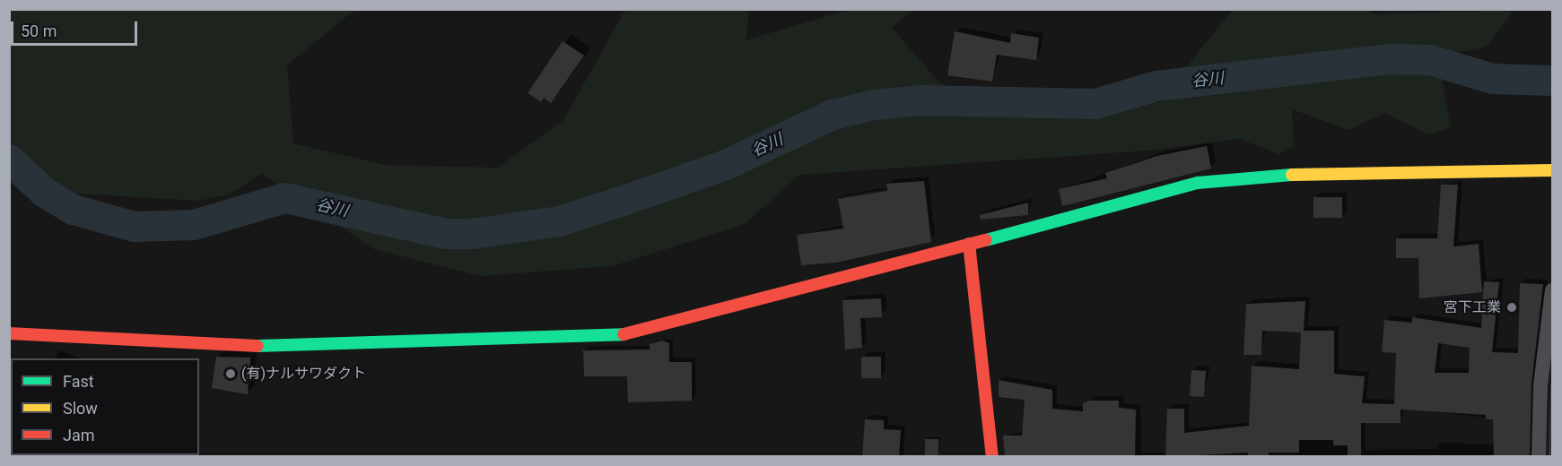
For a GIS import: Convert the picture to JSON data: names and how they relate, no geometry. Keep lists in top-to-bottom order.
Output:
{
  "water": ["谷川"],
  "places": ["宮下工業", "(有)ナルサワダクト"],
  "legend": ["Fast", "Slow", "Jam"],
  "scale_bar": "50 m"
}
